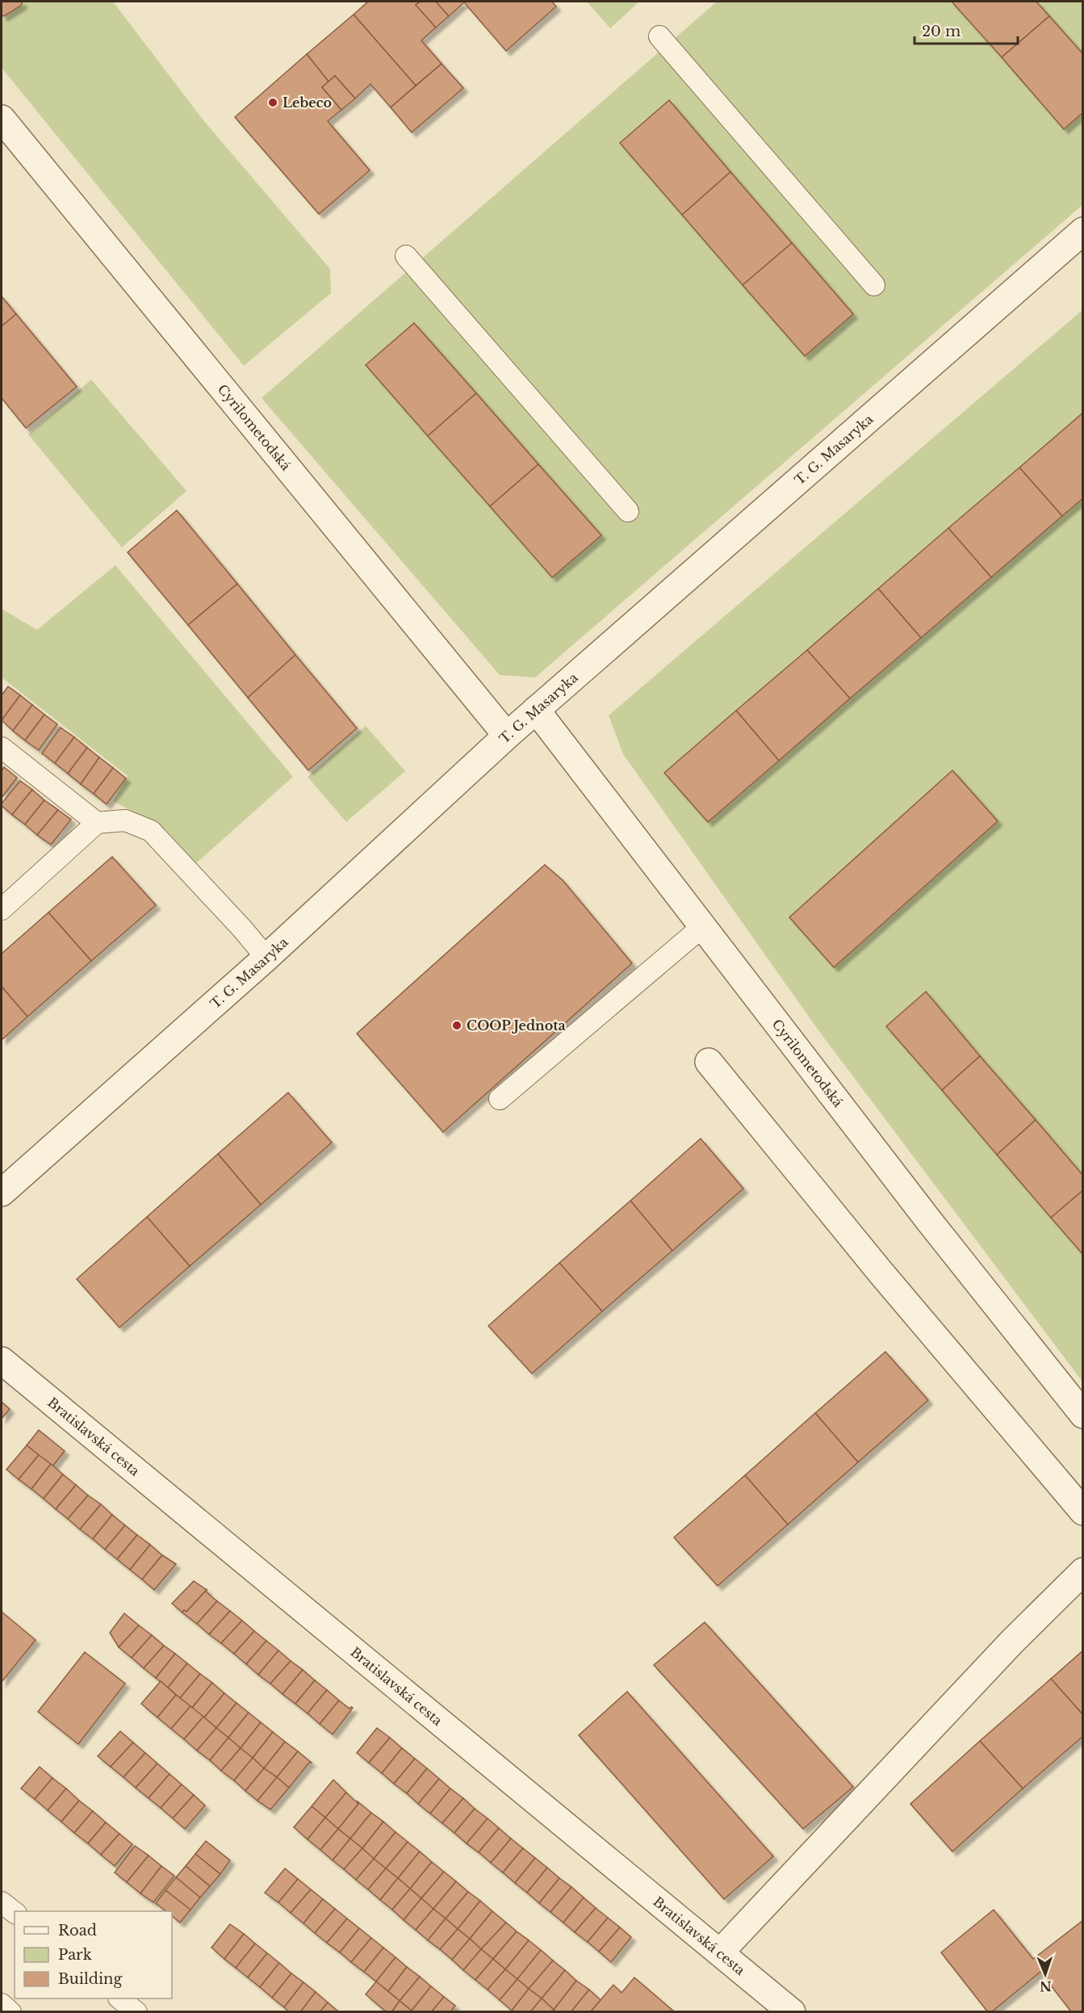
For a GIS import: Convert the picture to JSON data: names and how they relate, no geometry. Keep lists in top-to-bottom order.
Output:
{
  "streets": {
    "street": ["Cyrilometodská", "T. G. Masaryka", "Bratislavská cesta"]
  },
  "crossings": [
    ["Cyrilometodská", "T. G. Masaryka"]
  ],
  "places": ["Lebeco", "COOP Jednota"],
  "legend": ["Road", "Park", "Building"],
  "scale_bar": "20 m",
  "north": "bottom"
}
